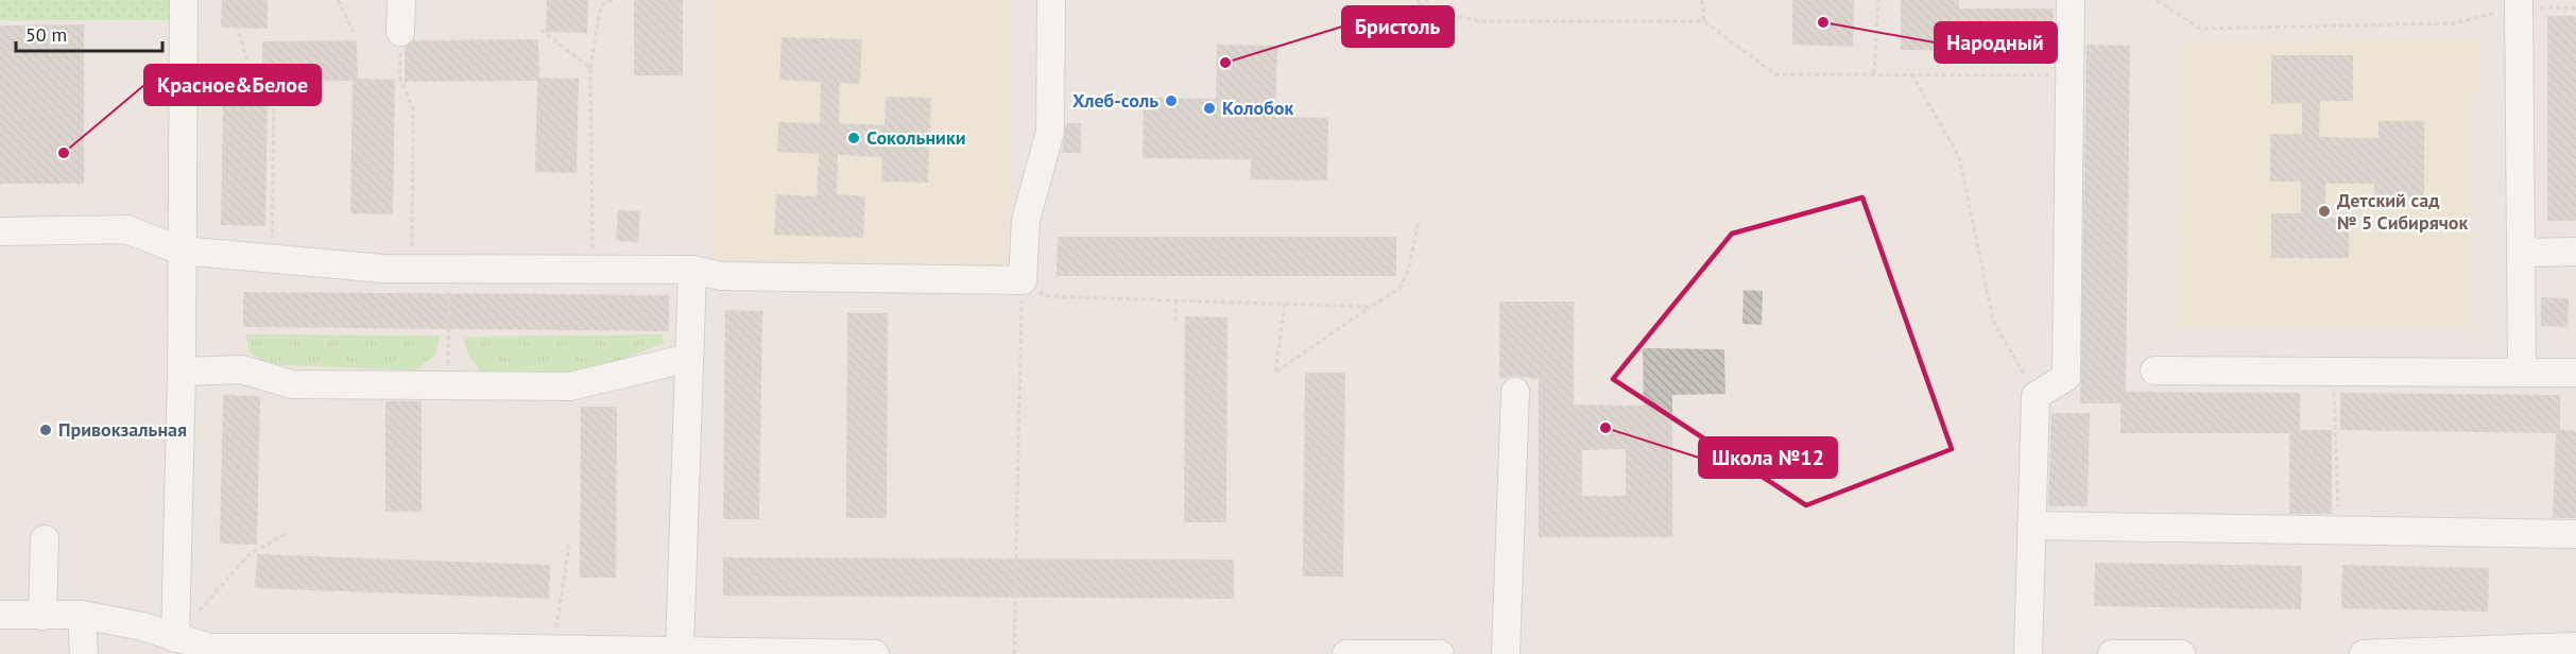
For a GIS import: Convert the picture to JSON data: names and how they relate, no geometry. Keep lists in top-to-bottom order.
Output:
{
  "places": [
    "Народный",
    "Бристоль",
    "Хлеб-соль",
    "Колобок",
    "Сокольники",
    "Красное&Белое",
    "Детский сад № 5 Сибирячок",
    "Школа №12",
    "Привокзальная"
  ],
  "scale_bar": "50 m"
}
